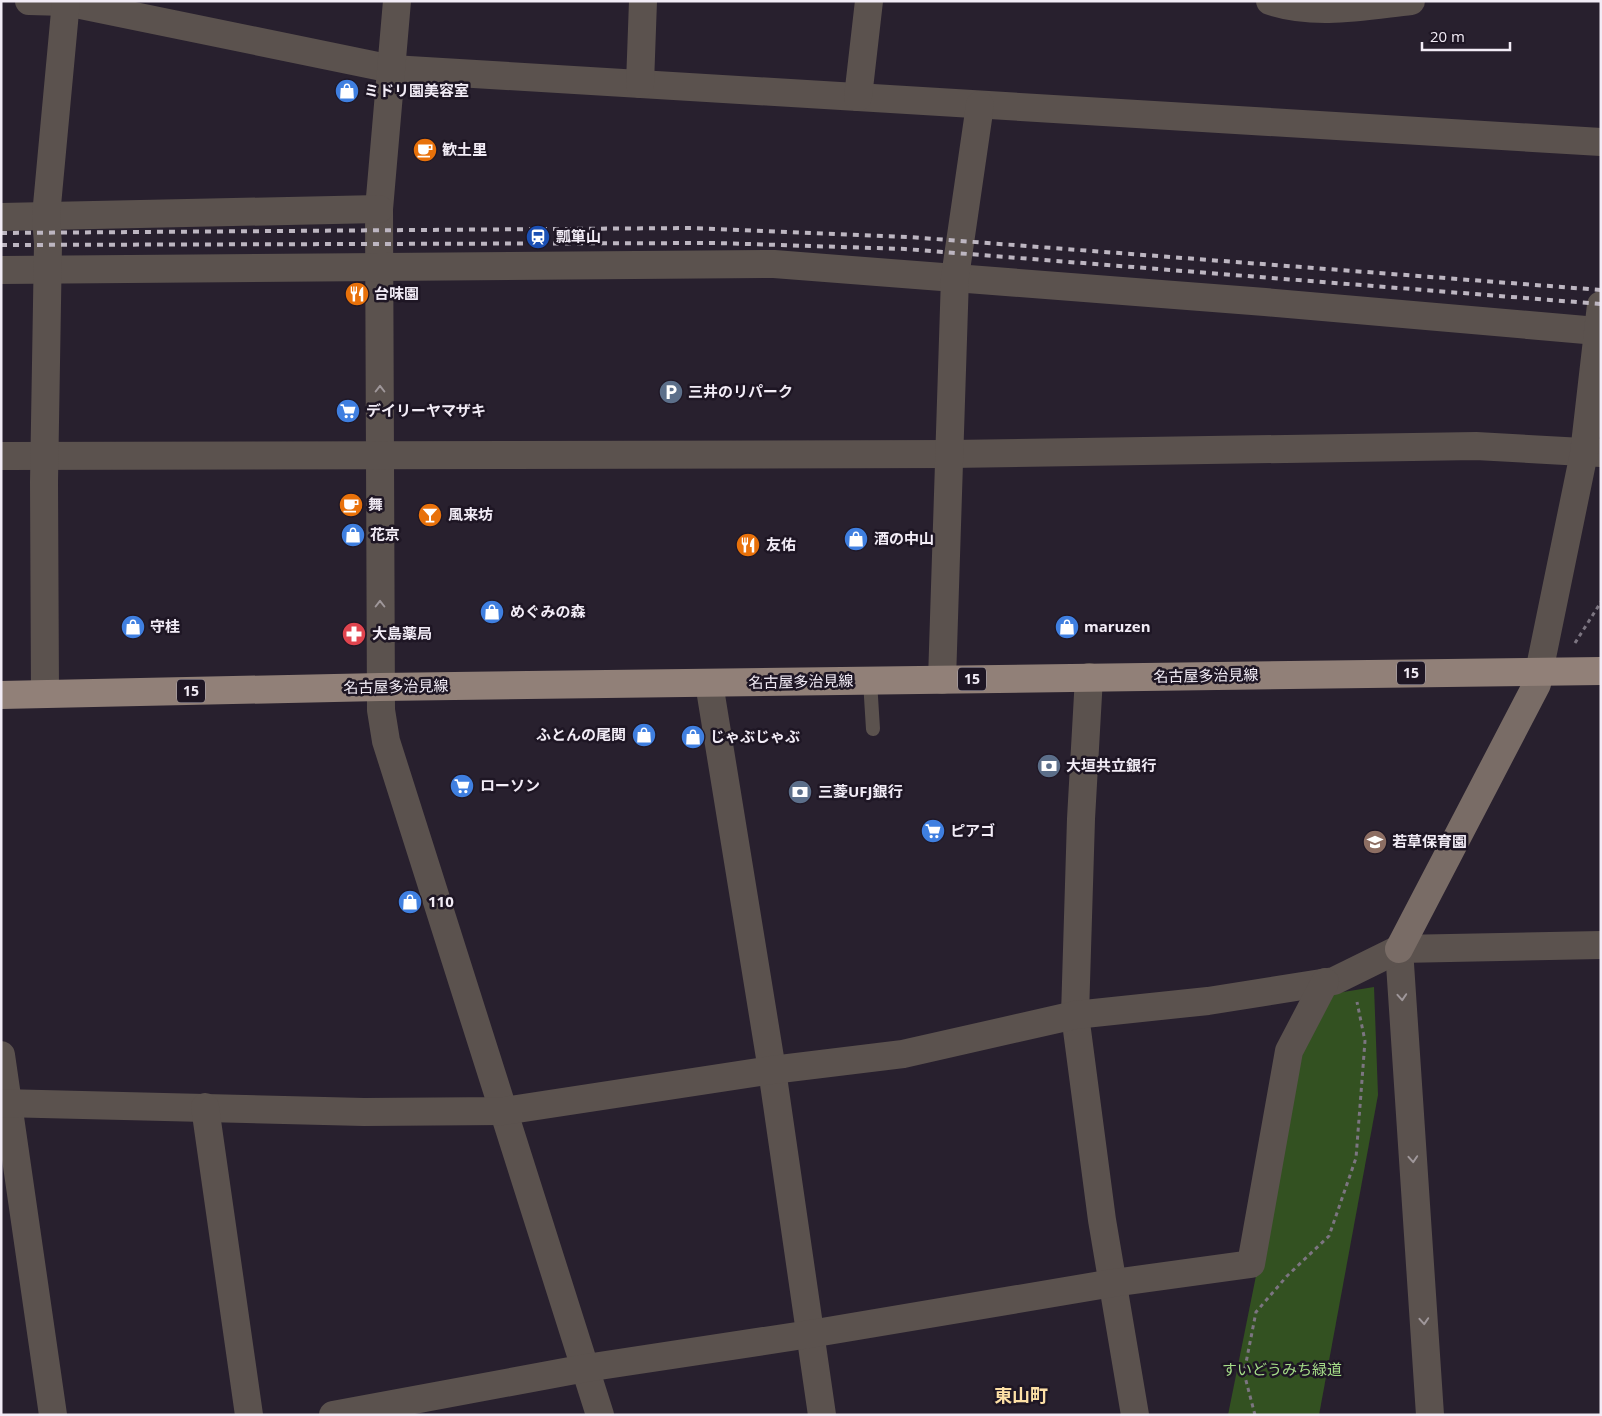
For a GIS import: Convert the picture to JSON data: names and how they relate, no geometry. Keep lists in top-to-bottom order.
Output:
{
  "streets": {
    "main road": ["15", "名古屋多治見線"]
  },
  "districts": ["東山町"],
  "parks": ["すいどうみち緑道"],
  "places": {
    "shop": [
      "ミドリ園美容室",
      "花京",
      "酒の中山",
      "めぐみの森",
      "守桂",
      "maruzen",
      "ふとんの尾関",
      "じゃぶじゃぶ",
      "110"
    ],
    "cafe": ["歓土里", "舞"],
    "station": ["瓢箪山"],
    "restaurant": ["台味園", "友佑"],
    "parking": ["三井のリパーク"],
    "supermarket": ["デイリーヤマザキ", "ローソン", "ピアゴ"],
    "bar": ["風来坊"],
    "pharmacy": ["大島薬局"],
    "bank": ["大垣共立銀行", "三菱UFJ銀行"],
    "school or university": ["若草保育園"]
  },
  "scale_bar": "20 m"
}
